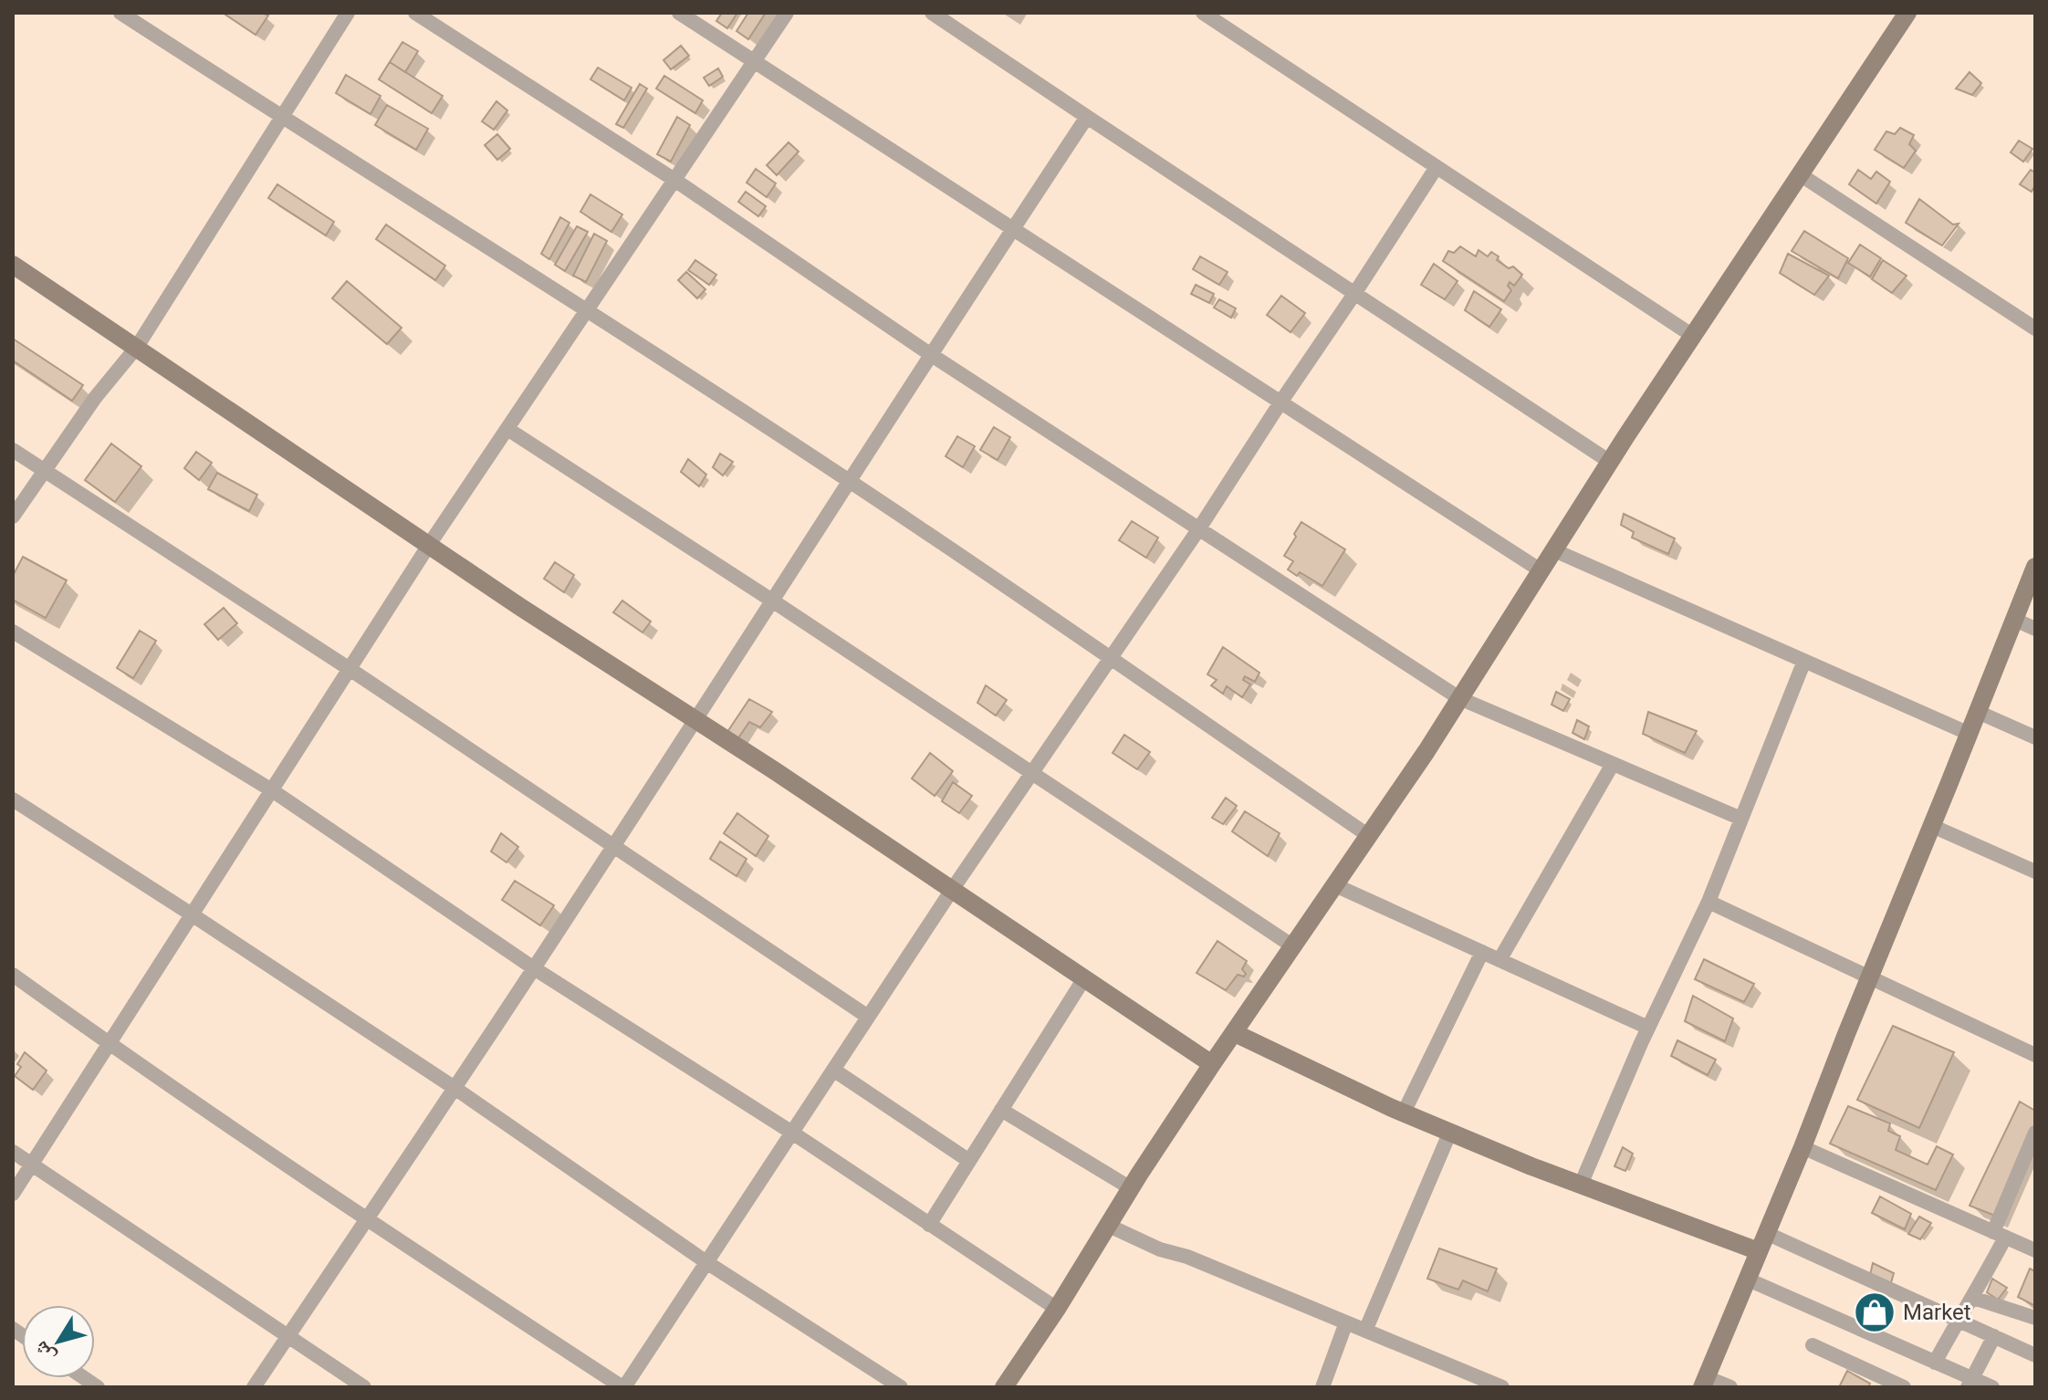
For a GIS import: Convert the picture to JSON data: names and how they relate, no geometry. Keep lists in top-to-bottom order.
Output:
{
  "places": {
    "shop": ["Market"]
  },
  "north": "bottom left"
}
